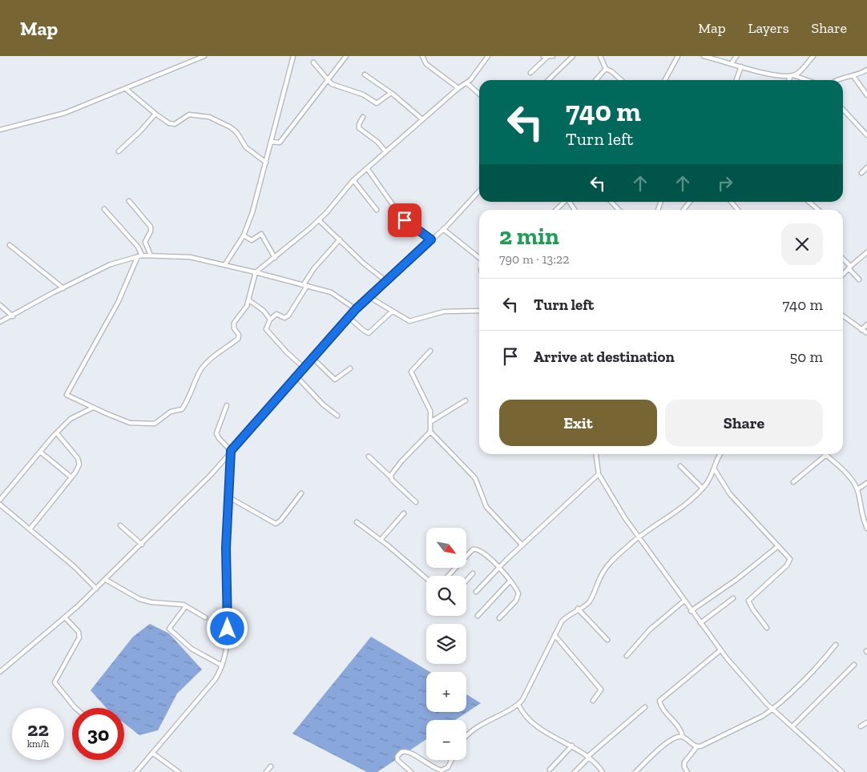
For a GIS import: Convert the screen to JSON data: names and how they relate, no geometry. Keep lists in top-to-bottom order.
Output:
{
  "north": "bottom right",
  "page": {
    "header": "Map",
    "nav": ["Map", "Layers", "Share"],
    "turn": ["740 m", "Turn left"],
    "heading": ["2 min", "790 m · 13:22"],
    "list": [
      {
        "name": "Turn left",
        "value": "740 m"
      },
      {
        "name": "Arrive at destination",
        "value": "50 m"
      }
    ],
    "buttons": ["Exit", "Share"],
    "map_buttons": ["+", "−"],
    "speed": "22 km/h",
    "limit": "30"
  }
}
